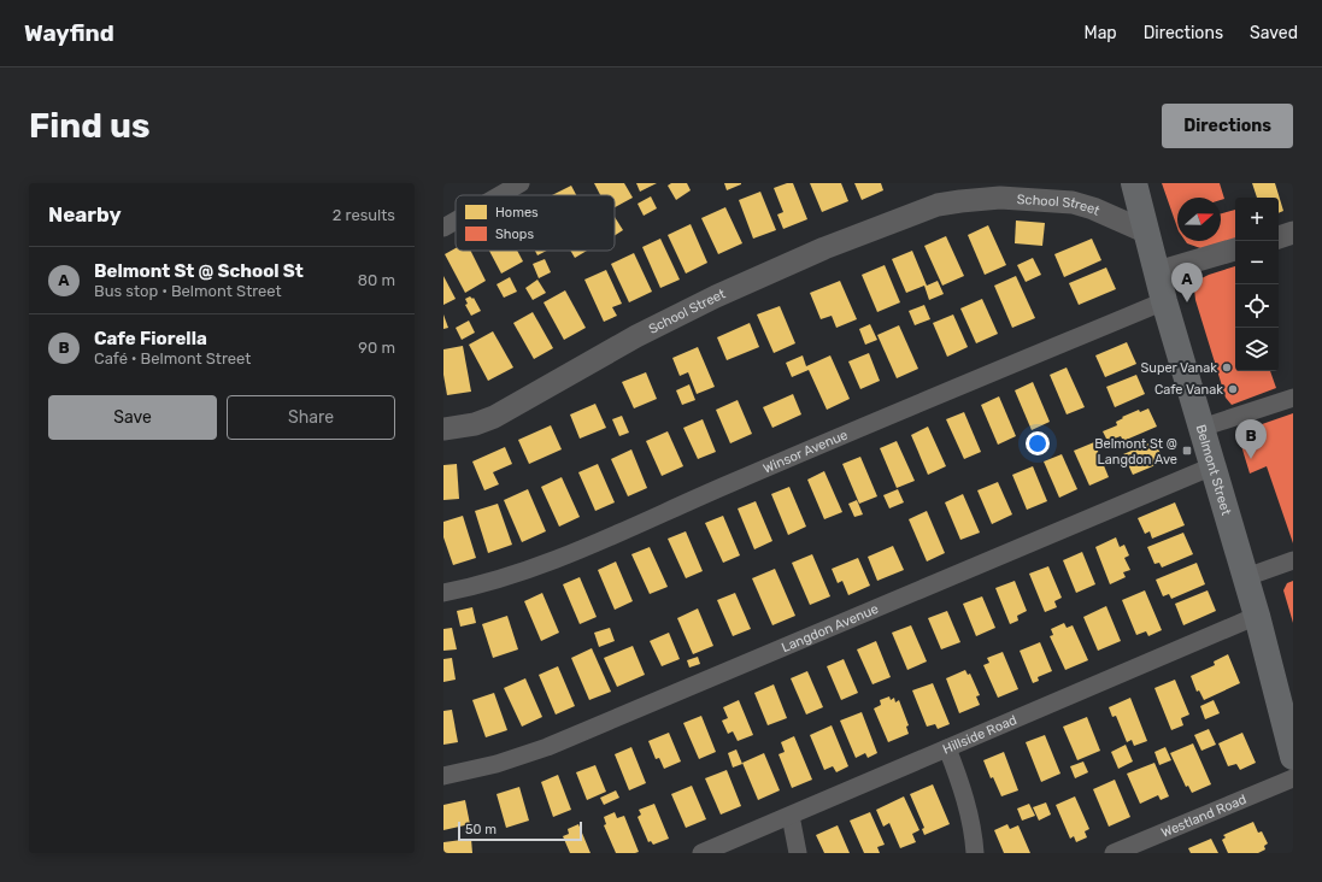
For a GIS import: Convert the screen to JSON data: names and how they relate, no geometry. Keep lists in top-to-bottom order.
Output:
{
  "streets": {
    "main road": ["Belmont Street"],
    "street": [
      "School Street",
      "Winsor Avenue",
      "Langdon Avenue",
      "Hillside Road",
      "Westland Road"
    ]
  },
  "crossings": [
    ["School Street", "Belmont Street"],
    ["Winsor Avenue", "Belmont Street"],
    ["Belmont Street", "Langdon Avenue"],
    ["Belmont Street", "Hillside Road"]
  ],
  "places": {
    "other": ["Super Vanak", "Cafe Vanak"],
    "transit": ["Belmont St @ Langdon Ave"]
  },
  "legend": ["Homes", "Shops"],
  "scale_bar": "50 m",
  "north": "right",
  "page": {
    "header": "Wayfind",
    "nav": ["Map", "Directions", "Saved"],
    "buttons": [
      "Directions",
      ["Save", "Share"]
    ],
    "title": "Find us",
    "heading": ["Nearby", "2 results"],
    "map_buttons": ["+", "−"],
    "list": [
      {
        "mark": "A",
        "name": "Belmont St @ School St",
        "note": "Bus stop · Belmont Street",
        "value": "80 m"
      },
      {
        "mark": "B",
        "name": "Cafe Fiorella",
        "note": "Café · Belmont Street",
        "value": "90 m"
      }
    ],
    "pins": ["A", "B"],
    "scale": "50 m"
  }
}
